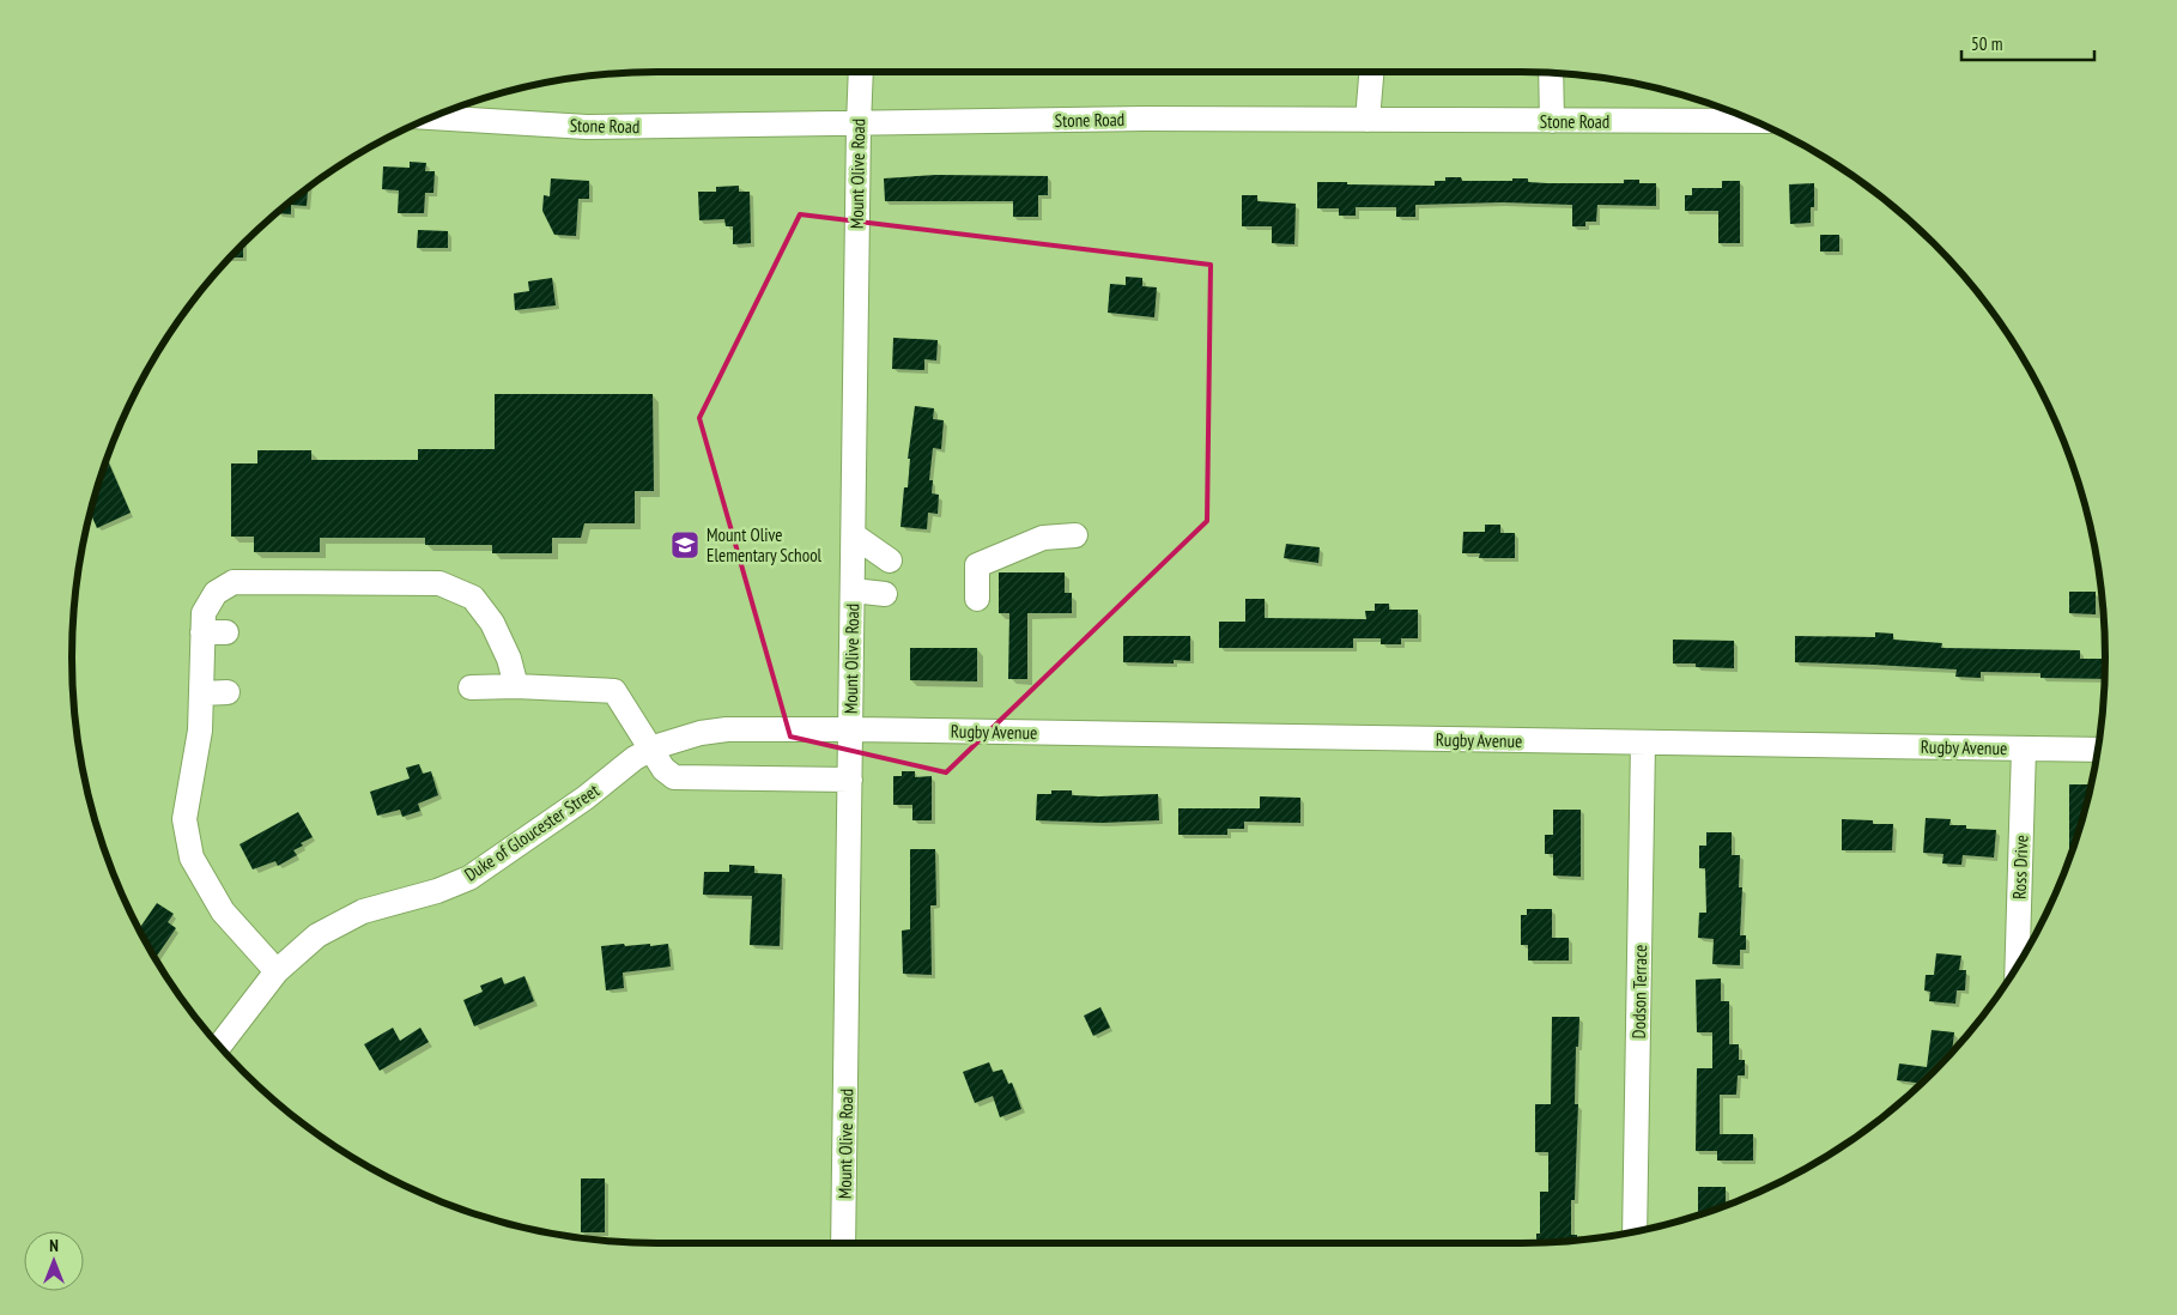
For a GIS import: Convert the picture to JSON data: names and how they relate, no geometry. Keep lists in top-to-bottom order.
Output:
{
  "streets": {
    "street": [
      "Stone Road",
      "Mount Olive Road",
      "Rugby Avenue",
      "Duke of Gloucester Street",
      "Ross Drive",
      "Dodson Terrace"
    ]
  },
  "crossings": [
    ["Stone Road", "Mount Olive Road"],
    ["Mount Olive Road", "Rugby Avenue"],
    ["Mount Olive Road", "Duke of Gloucester Street"],
    ["Rugby Avenue", "Duke of Gloucester Street"],
    ["Rugby Avenue", "Ross Drive"],
    ["Rugby Avenue", "Dodson Terrace"]
  ],
  "places": {
    "school or university": ["Mount Olive Elementary School"]
  },
  "scale_bar": "50 m",
  "north": "top"
}
